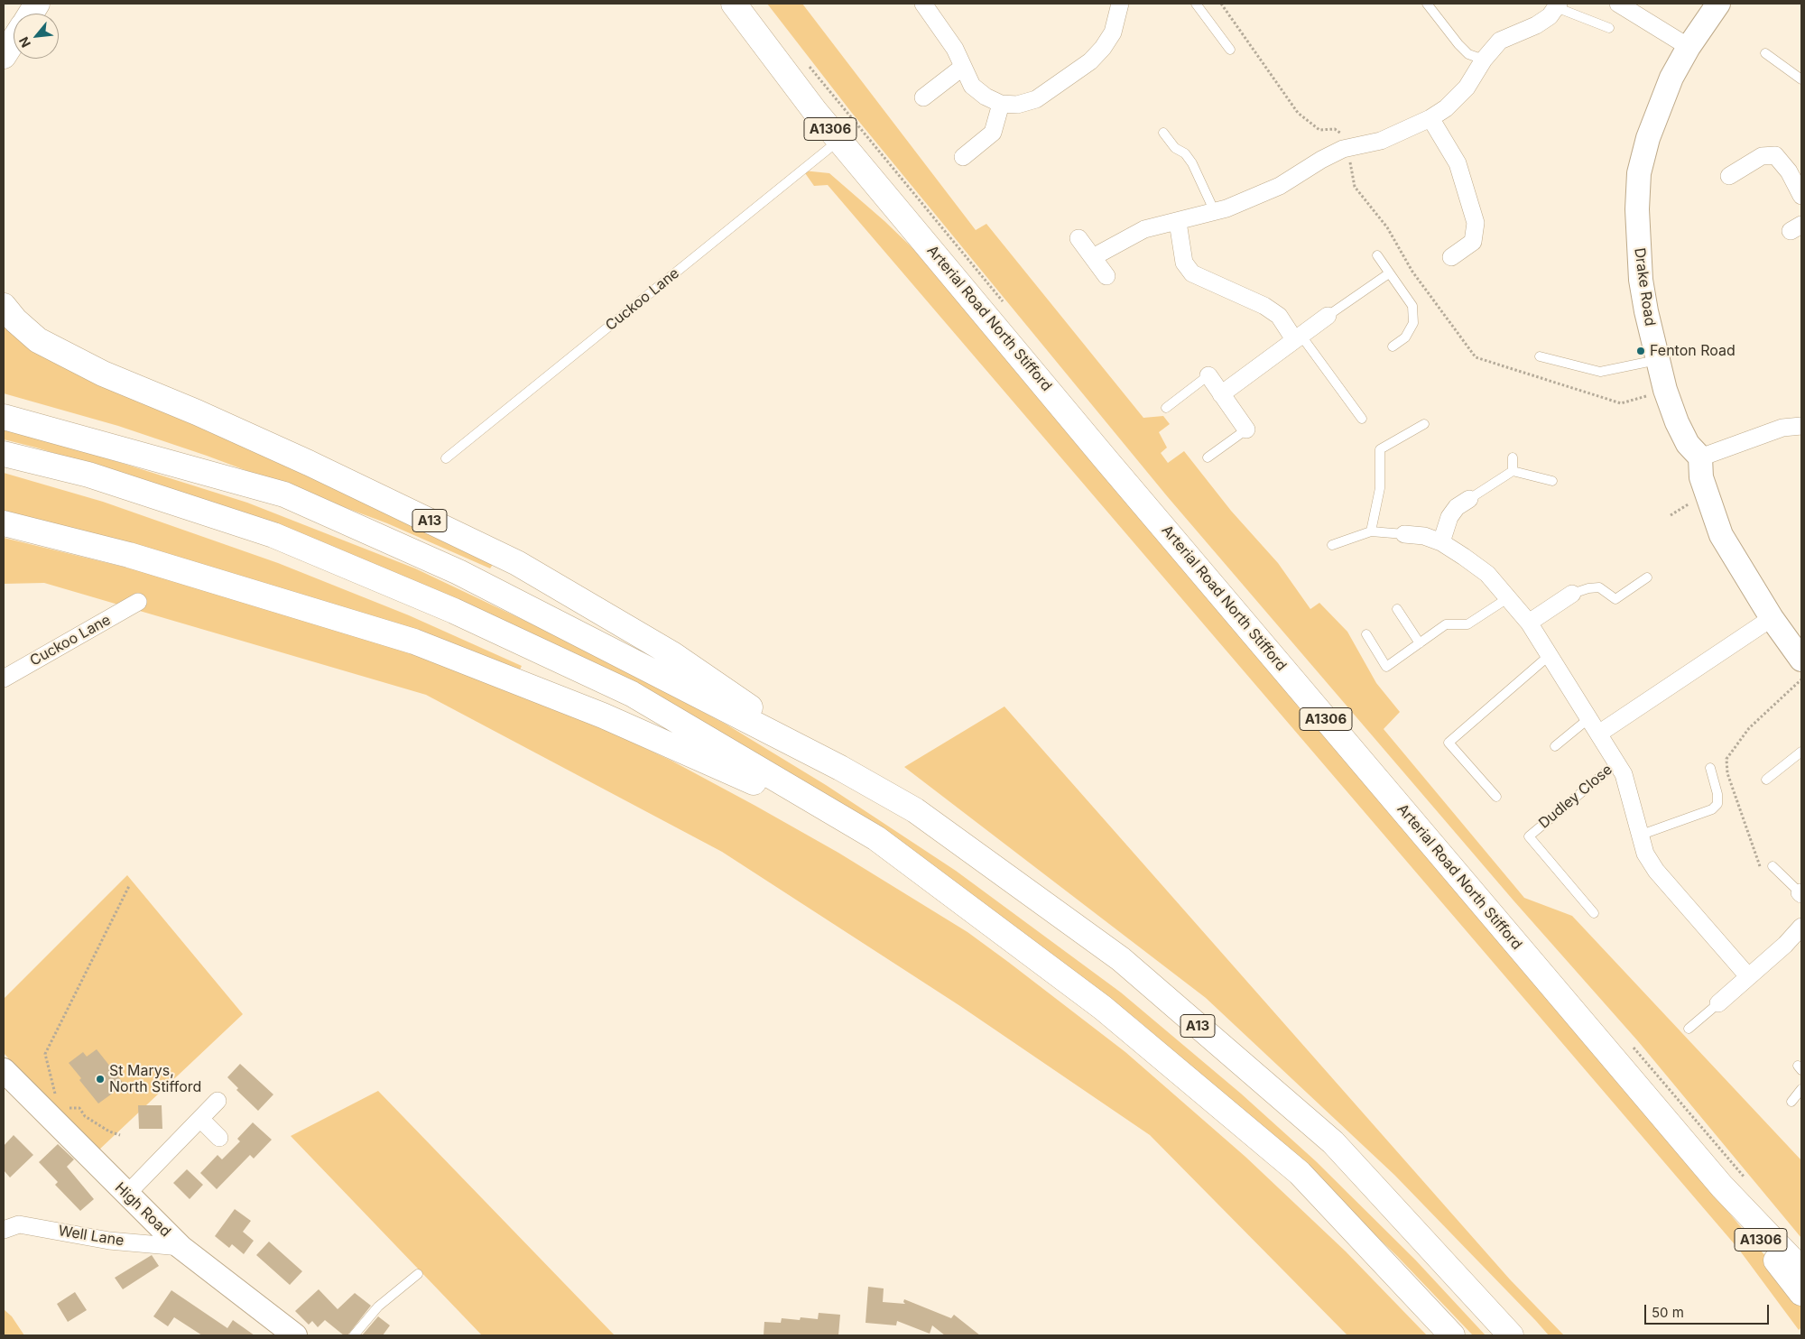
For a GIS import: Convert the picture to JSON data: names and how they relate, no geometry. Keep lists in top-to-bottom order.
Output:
{
  "streets": {
    "main road": ["A1306", "Arterial Road North Stifford", "A13"],
    "street": [
      "Drake Road",
      "Cuckoo Lane",
      "Dudley Close",
      "High Road",
      "Well Lane"
    ]
  },
  "crossings": [
    ["Cuckoo Lane", "Arterial Road North Stifford"],
    ["High Road", "Well Lane"]
  ],
  "places": ["Fenton Road", "St Marys, North Stifford"],
  "scale_bar": "50 m",
  "north": "bottom left"
}
